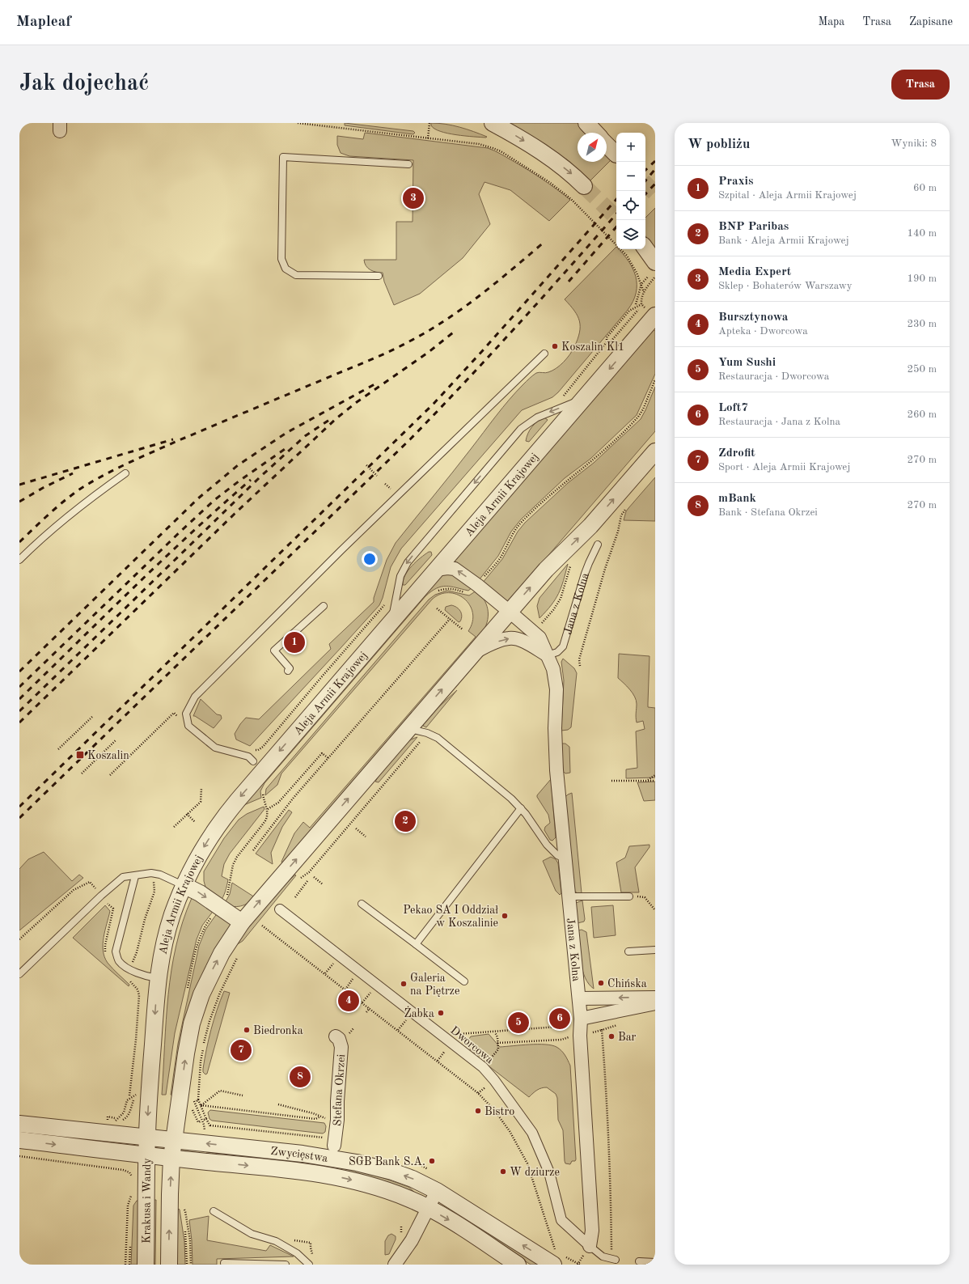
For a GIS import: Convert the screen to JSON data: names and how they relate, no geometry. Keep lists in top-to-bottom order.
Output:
{
  "streets": {
    "street": [
      "Aleja Armii Krajowej",
      "Jana z Kolna",
      "Dworcowa",
      "Stefana Okrzei",
      "Zwycięstwa",
      "Krakusa i Wandy"
    ]
  },
  "crossings": [
    ["Aleja Armii Krajowej", "Jana z Kolna"],
    ["Aleja Armii Krajowej", "Zwycięstwa"],
    ["Aleja Armii Krajowej", "Krakusa i Wandy"],
    ["Jana z Kolna", "Dworcowa"],
    ["Zwycięstwa", "Krakusa i Wandy"]
  ],
  "places": {
    "other": [
      "Koszalin Kl1",
      "Pekao SA I Oddział w Koszalinie",
      "Chińska",
      "Galeria na Piętrze",
      "Żabka",
      "Biedronka",
      "Bar",
      "Bistro",
      "SGB Bank S.A.",
      "W dziurze"
    ],
    "transit": ["Koszalin"]
  },
  "north": "top right",
  "page": {
    "header": "Mapleaf",
    "nav": ["Mapa", "Trasa", "Zapisane"],
    "buttons": "Trasa",
    "title": "Jak dojechać",
    "heading": ["W pobliżu", "Wyniki: 8"],
    "map_buttons": ["+", "−"],
    "list": [
      {
        "mark": "1",
        "name": "Praxis",
        "note": "Szpital · Aleja Armii Krajowej",
        "value": "60 m"
      },
      {
        "mark": "2",
        "name": "BNP Paribas",
        "note": "Bank · Aleja Armii Krajowej",
        "value": "140 m"
      },
      {
        "mark": "3",
        "name": "Media Expert",
        "note": "Sklep · Bohaterów Warszawy",
        "value": "190 m"
      },
      {
        "mark": "4",
        "name": "Bursztynowa",
        "note": "Apteka · Dworcowa",
        "value": "230 m"
      },
      {
        "mark": "5",
        "name": "Yum Sushi",
        "note": "Restauracja · Dworcowa",
        "value": "250 m"
      },
      {
        "mark": "6",
        "name": "Loft7",
        "note": "Restauracja · Jana z Kolna",
        "value": "260 m"
      },
      {
        "mark": "7",
        "name": "Zdrofit",
        "note": "Sport · Aleja Armii Krajowej",
        "value": "270 m"
      },
      {
        "mark": "8",
        "name": "mBank",
        "note": "Bank · Stefana Okrzei",
        "value": "270 m"
      }
    ],
    "pins": [
      "3",
      "1",
      "2",
      "4",
      "6",
      "5",
      "7",
      "8"
    ]
  }
}
